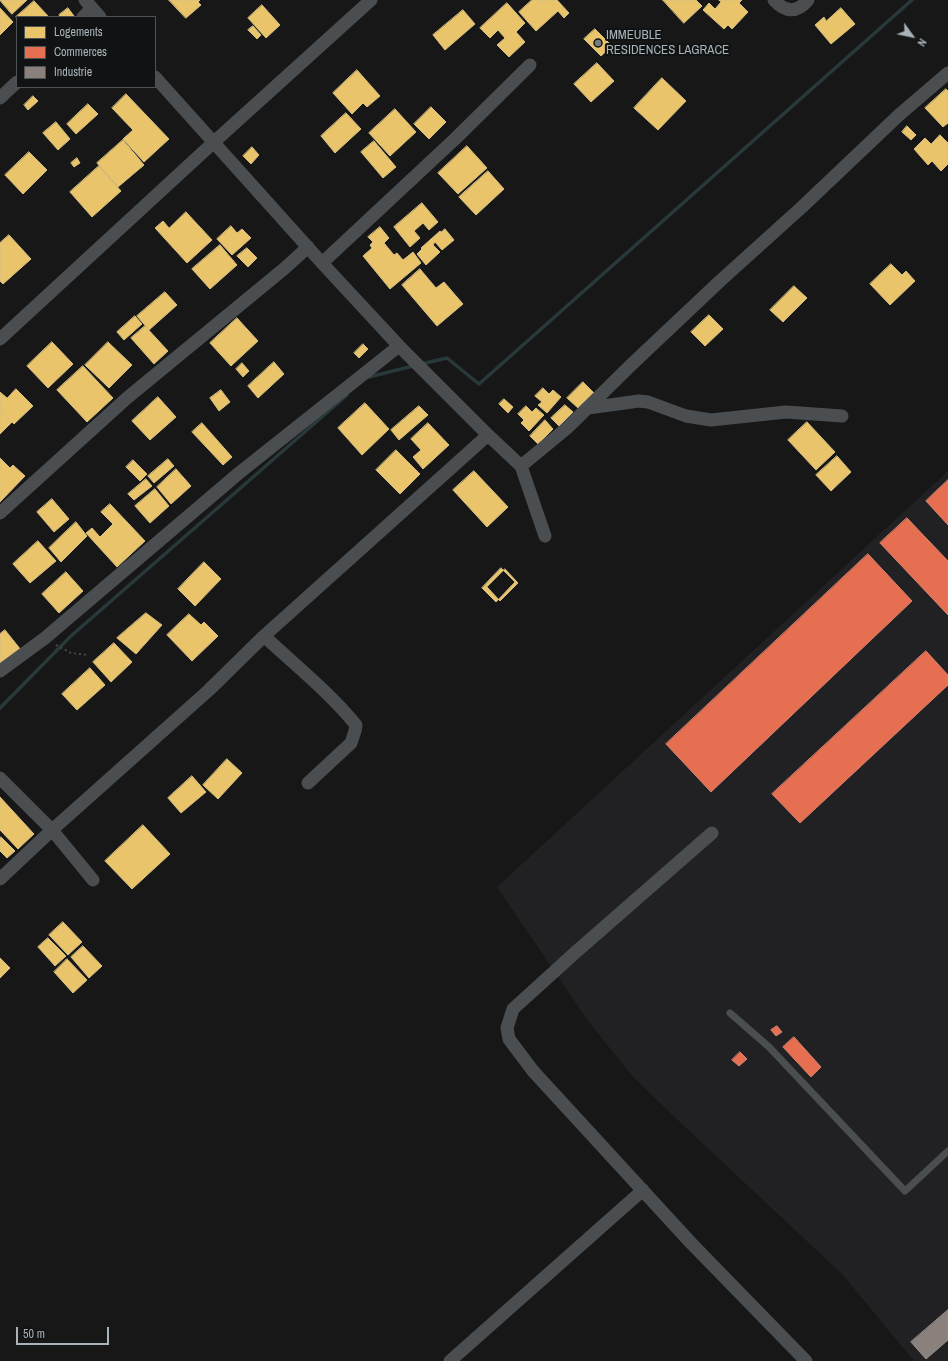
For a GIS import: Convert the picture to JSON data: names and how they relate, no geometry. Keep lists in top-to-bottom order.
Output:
{
  "places": ["IMMEUBLE RESIDENCES LAGRACE"],
  "legend": ["Logements", "Commerces", "Industrie"],
  "scale_bar": "50 m",
  "north": "bottom right"
}
